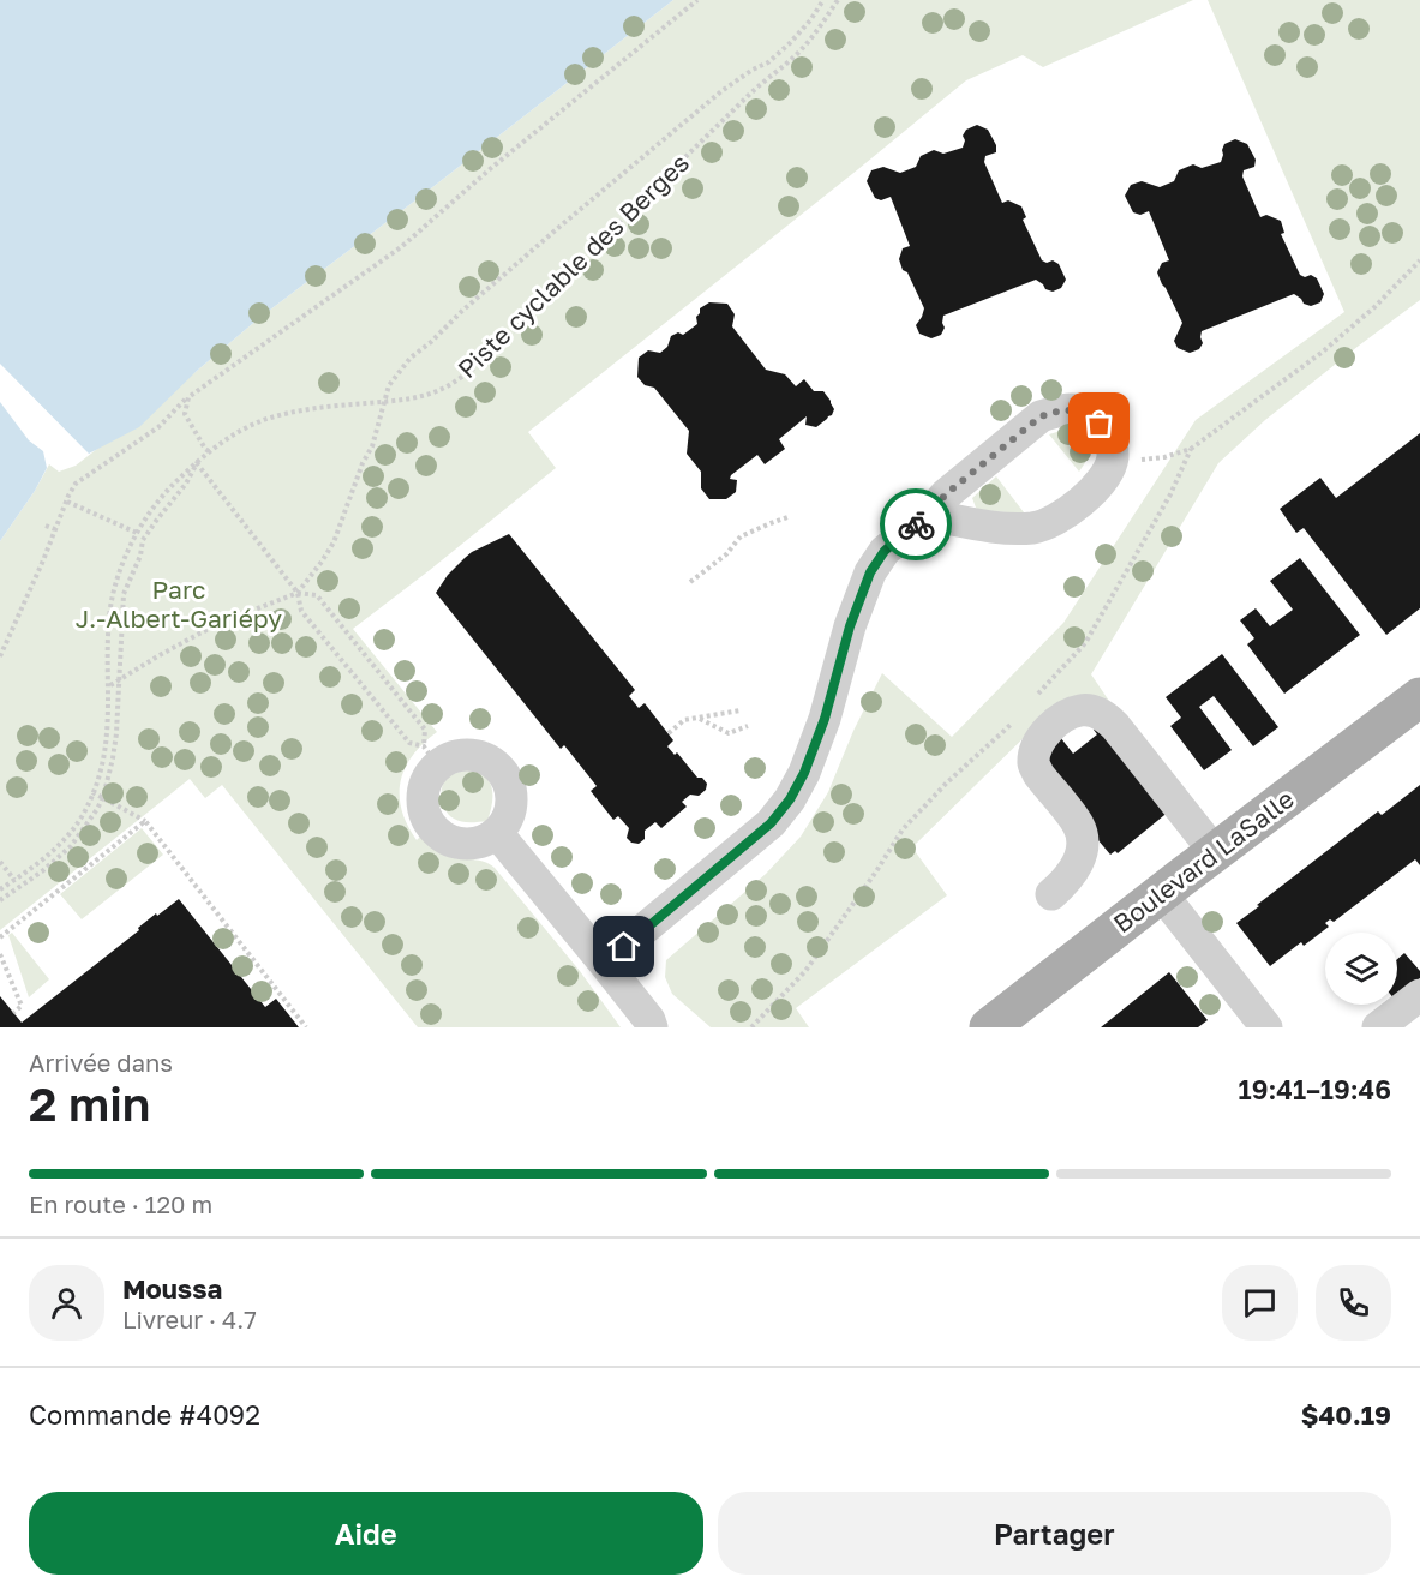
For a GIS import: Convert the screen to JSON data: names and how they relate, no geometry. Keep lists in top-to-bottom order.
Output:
{
  "streets": {
    "main road": ["Boulevard LaSalle"],
    "path": ["Piste cyclable des Berges"]
  },
  "parks": ["Parc J.-Albert-Gariépy"],
  "page": {
    "heading": ["2 min", "Arrivée dans", "19:41–19:46"],
    "panel": [
      "Moussa",
      "Livreur · 4.7",
      "Commande #4092",
      "$40.19"
    ],
    "bar": "En route · 120 m",
    "buttons": ["Aide", "Partager"]
  }
}
